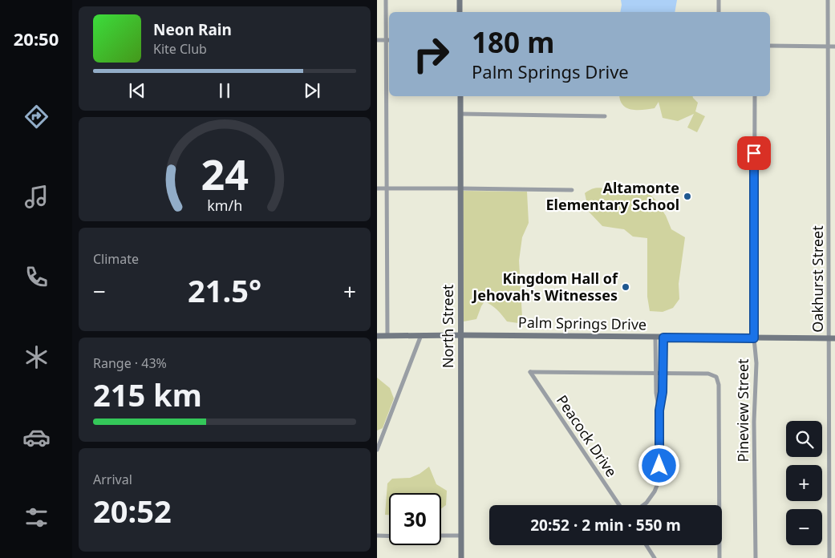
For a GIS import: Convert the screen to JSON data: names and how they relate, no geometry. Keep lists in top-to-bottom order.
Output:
{
  "streets": {
    "street": [
      "Oakhurst Street",
      "Palm Springs Drive",
      "North Street",
      "Pineview Street",
      "Peacock Drive"
    ]
  },
  "crossings": [
    ["Oakhurst Street", "Palm Springs Drive"],
    ["Palm Springs Drive", "North Street"],
    ["Palm Springs Drive", "Pineview Street"]
  ],
  "places": ["Altamonte Elementary School", "Kingdom Hall of Jehovah's Witnesses"],
  "page": {
    "tabs": "20:50",
    "turn": ["180 m", "Palm Springs Drive"],
    "song": ["Neon Rain", "Kite Club"],
    "tile": [
      "Climate",
      ["Range · 43%", "215 km"],
      ["Arrival", "20:52"]
    ],
    "heat": ["−", "21.5°", "+"],
    "map_buttons": ["+", "−"],
    "limit": "30",
    "trip": "20:52 · 2 min · 550 m",
    "gauge": ["24", "km/h"]
  }
}
